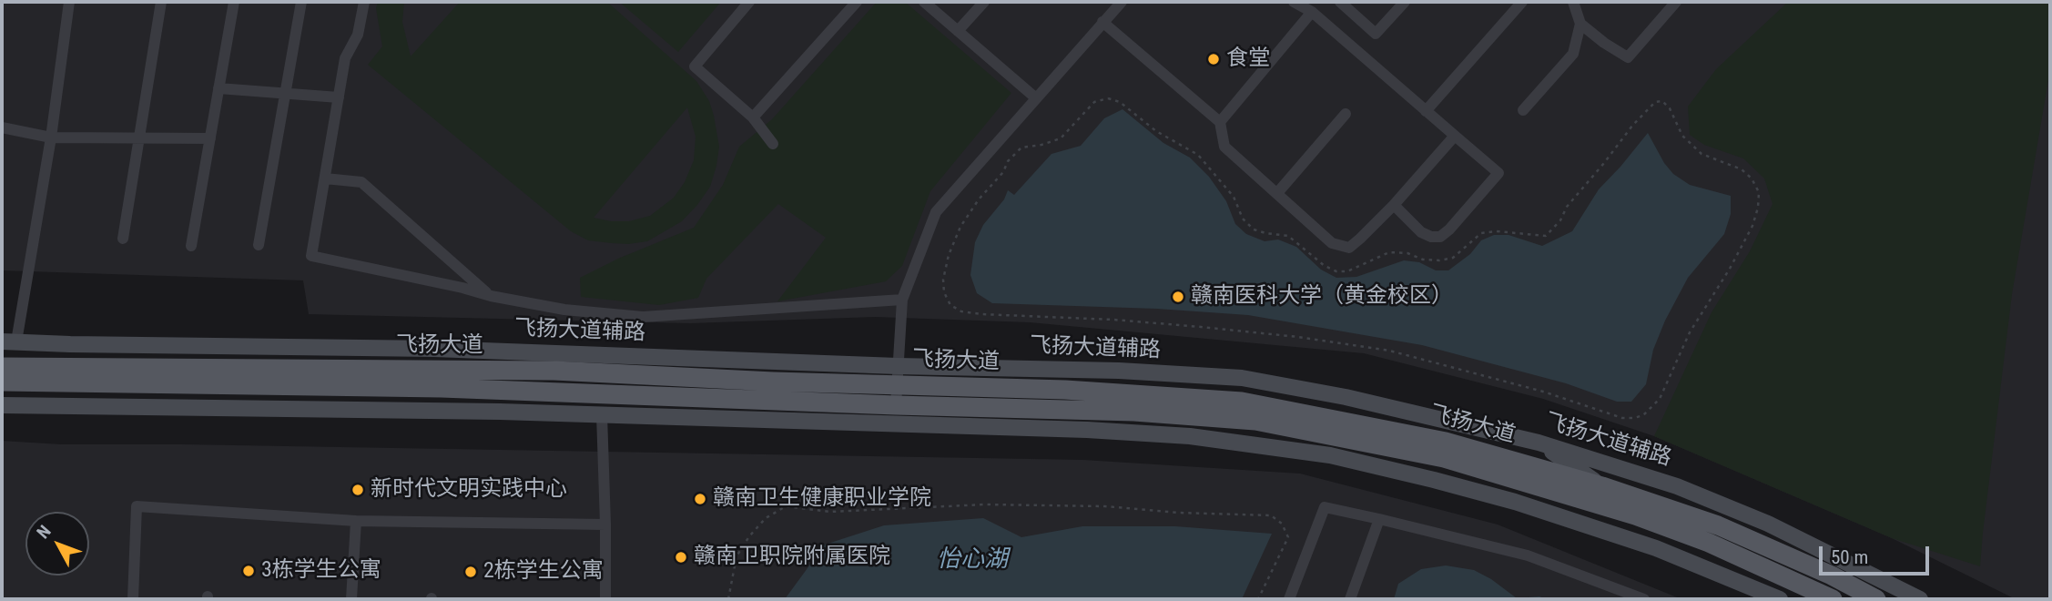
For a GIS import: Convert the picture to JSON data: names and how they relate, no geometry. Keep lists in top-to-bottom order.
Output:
{
  "streets": {
    "main road": ["飞扬大道"],
    "street": ["飞扬大道辅路"]
  },
  "crossings": [
    ["飞扬大道辅路", "飞扬大道"]
  ],
  "water": ["怡心湖"],
  "places": [
    "食堂",
    "赣南医科大学（黄金校区）",
    "新时代文明实践中心",
    "赣南卫生健康职业学院",
    "赣南卫职院附属医院",
    "3栋学生公寓",
    "2栋学生公寓"
  ],
  "scale_bar": "50 m",
  "north": "top left"
}
